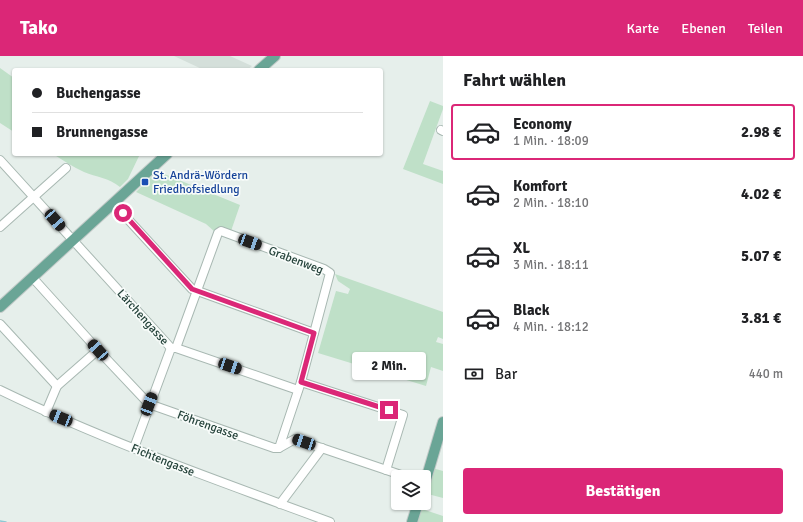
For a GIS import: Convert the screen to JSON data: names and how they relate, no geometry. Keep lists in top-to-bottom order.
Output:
{
  "streets": {
    "street": [
      "Grabenweg",
      "Lärchengasse",
      "Föhrengasse",
      "Fichtengasse"
    ]
  },
  "places": {
    "transit": ["St. Andrä-Wördern Friedhofsiedlung"]
  },
  "page": {
    "header": "Tako",
    "nav": ["Karte", "Ebenen", "Teilen"],
    "heading": "Fahrt wählen",
    "banner": ["Buchengasse", "Brunnengasse"],
    "list": [
      {
        "name": "Economy",
        "note": "1 Min. · 18:09",
        "value": "2.98 €"
      },
      {
        "name": "Komfort",
        "note": "2 Min. · 18:10",
        "value": "4.02 €"
      },
      {
        "name": "XL",
        "note": "3 Min. · 18:11",
        "value": "5.07 €"
      },
      {
        "name": "Black",
        "note": "4 Min. · 18:12",
        "value": "3.81 €"
      }
    ],
    "bubble": "2 Min.",
    "pay": ["Bar", "440 m"],
    "buttons": "Bestätigen"
  }
}
